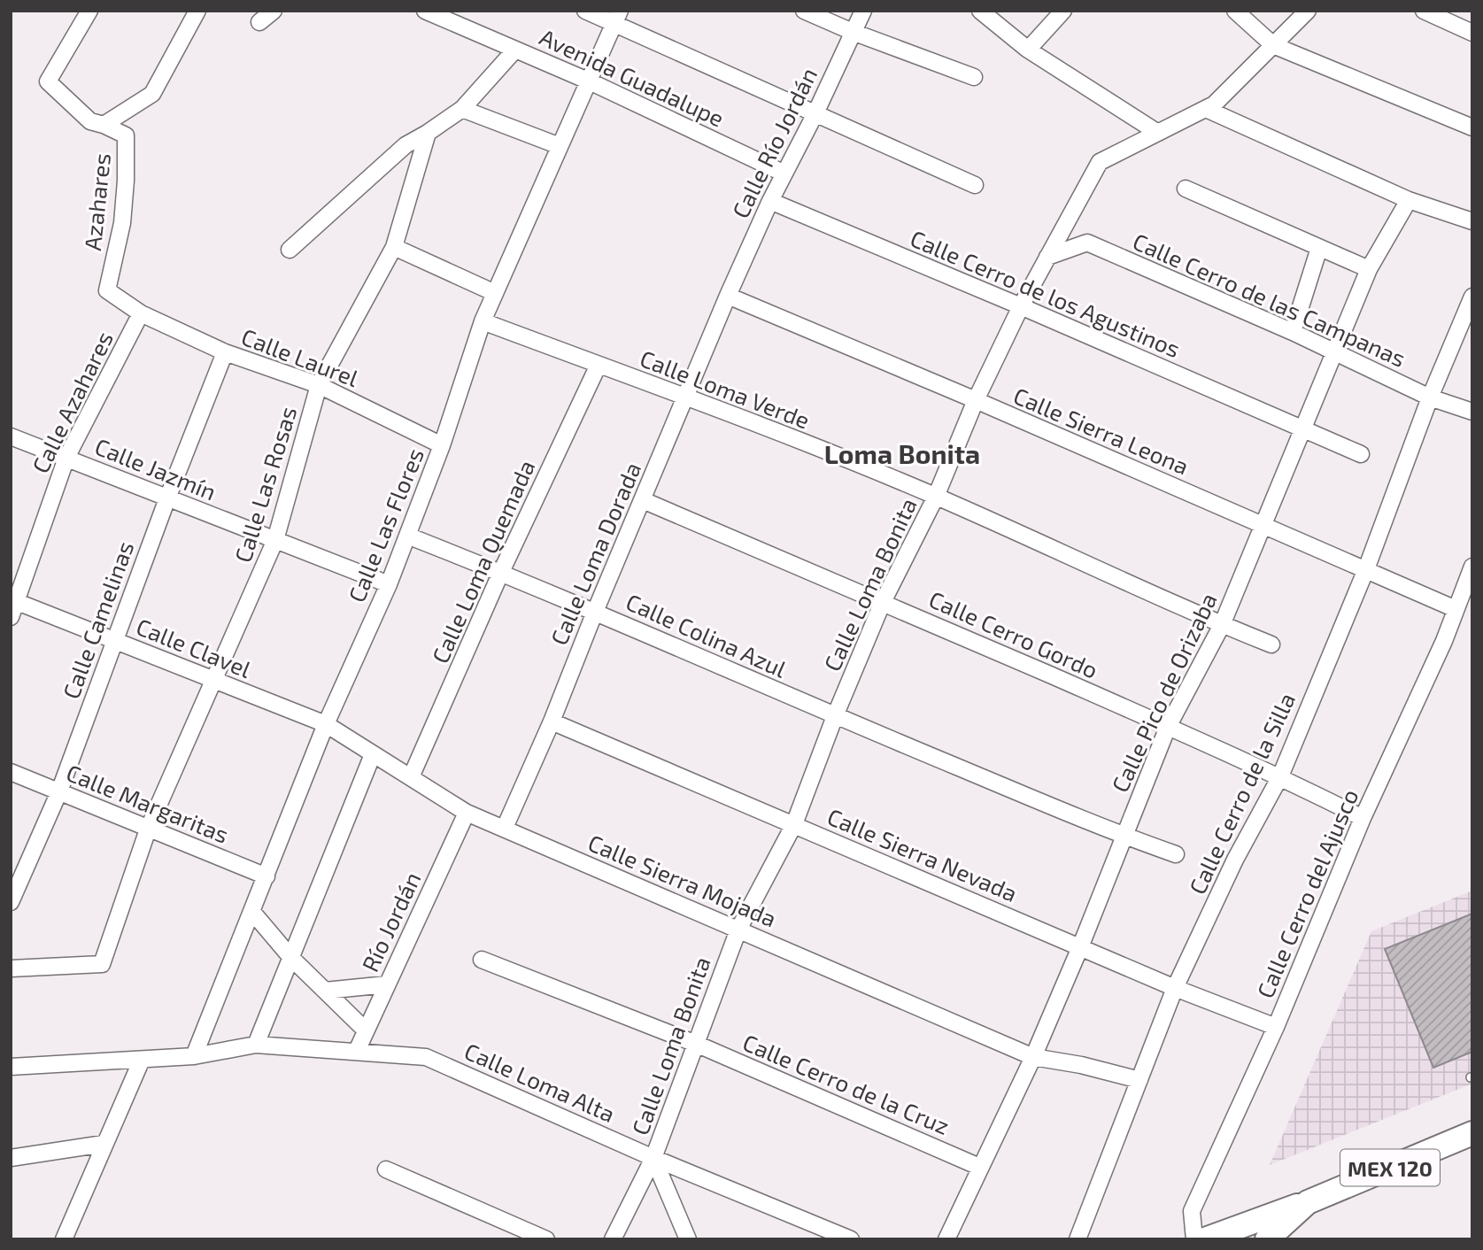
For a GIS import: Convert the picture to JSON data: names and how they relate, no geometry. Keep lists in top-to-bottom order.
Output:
{
  "streets": {
    "main road": ["MEX 120"],
    "street": [
      "Avenida Guadalupe",
      "Calle Río Jordán",
      "Azahares",
      "Calle Cerro de los Agustinos",
      "Calle Cerro de las Campanas",
      "Calle Laurel",
      "Calle Loma Verde",
      "Calle Azahares",
      "Calle Sierra Leona",
      "Calle Jazmín",
      "Calle Las Rosas",
      "Calle Las Flores",
      "Calle Loma Dorada",
      "Calle Loma Quemada",
      "Calle Loma Bonita",
      "Calle Camelinas",
      "Calle Cerro Gordo",
      "Calle Colina Azul",
      "Calle Clavel",
      "Calle Pico de Orizaba",
      "Calle Cerro de la Silla",
      "Calle Margaritas",
      "Calle Sierra Nevada",
      "Calle Sierra Mojada",
      "Calle Cerro del Ajusco",
      "Río Jordán",
      "Calle Loma Alta",
      "Calle Cerro de la Cruz"
    ]
  },
  "crossings": [
    ["Avenida Guadalupe", "Calle Río Jordán"],
    ["Avenida Guadalupe", "Calle Las Flores"],
    ["Calle Río Jordán", "Calle Cerro de los Agustinos"],
    ["Calle Río Jordán", "Calle Sierra Leona"],
    ["Calle Río Jordán", "Calle Loma Dorada"],
    ["Azahares", "Calle Laurel"],
    ["Azahares", "Calle Azahares"],
    ["Calle Cerro de los Agustinos", "Calle Loma Bonita"],
    ["Calle Cerro de los Agustinos", "Calle Pico de Orizaba"],
    ["Calle Cerro de las Campanas", "Calle Loma Bonita"],
    ["Calle Cerro de las Campanas", "Calle Pico de Orizaba"],
    ["Calle Cerro de las Campanas", "Calle Cerro de la Silla"],
    ["Calle Laurel", "Calle Azahares"],
    ["Calle Laurel", "Calle Las Rosas"],
    ["Calle Laurel", "Calle Las Flores"],
    ["Calle Laurel", "Calle Camelinas"],
    ["Calle Loma Verde", "Calle Las Flores"],
    ["Calle Loma Verde", "Calle Loma Dorada"],
    ["Calle Loma Verde", "Calle Loma Quemada"],
    ["Calle Loma Verde", "Calle Loma Bonita"],
    ["Calle Loma Verde", "Calle Pico de Orizaba"],
    ["Calle Azahares", "Calle Jazmín"],
    ["Calle Azahares", "Calle Clavel"],
    ["Calle Sierra Leona", "Calle Loma Dorada"],
    ["Calle Sierra Leona", "Calle Loma Bonita"],
    ["Calle Sierra Leona", "Calle Pico de Orizaba"],
    ["Calle Sierra Leona", "Calle Cerro de la Silla"],
    ["Calle Sierra Leona", "Calle Cerro del Ajusco"],
    ["Calle Jazmín", "Calle Las Rosas"],
    ["Calle Jazmín", "Calle Las Flores"],
    ["Calle Jazmín", "Calle Camelinas"],
    ["Calle Las Rosas", "Calle Clavel"],
    ["Calle Las Rosas", "Calle Margaritas"],
    ["Calle Las Flores", "Calle Colina Azul"],
    ["Calle Las Flores", "Calle Clavel"],
    ["Calle Las Flores", "Calle Margaritas"],
    ["Calle Las Flores", "Calle Sierra Mojada"],
    ["Calle Las Flores", "Calle Loma Alta"],
    ["Calle Loma Dorada", "Calle Cerro Gordo"],
    ["Calle Loma Dorada", "Calle Colina Azul"],
    ["Calle Loma Dorada", "Calle Sierra Nevada"],
    ["Calle Loma Dorada", "Calle Sierra Mojada"],
    ["Calle Loma Quemada", "Calle Colina Azul"],
    ["Calle Loma Quemada", "Calle Sierra Mojada"],
    ["Calle Loma Bonita", "Calle Cerro Gordo"],
    ["Calle Loma Bonita", "Calle Colina Azul"],
    ["Calle Loma Bonita", "Calle Sierra Nevada"],
    ["Calle Loma Bonita", "Calle Sierra Mojada"],
    ["Calle Loma Bonita", "Calle Loma Alta"],
    ["Calle Loma Bonita", "Calle Cerro de la Cruz"],
    ["Calle Camelinas", "Calle Clavel"],
    ["Calle Camelinas", "Calle Margaritas"],
    ["Calle Cerro Gordo", "Calle Pico de Orizaba"],
    ["Calle Cerro Gordo", "Calle Cerro de la Silla"],
    ["Calle Cerro Gordo", "Calle Cerro del Ajusco"],
    ["Calle Colina Azul", "Calle Pico de Orizaba"],
    ["Calle Clavel", "Calle Sierra Mojada"],
    ["Calle Pico de Orizaba", "Calle Sierra Nevada"],
    ["Calle Pico de Orizaba", "Calle Sierra Mojada"],
    ["Calle Pico de Orizaba", "Calle Cerro de la Cruz"],
    ["Calle Cerro de la Silla", "Calle Sierra Nevada"],
    ["Calle Cerro de la Silla", "Calle Sierra Mojada"],
    ["Calle Sierra Nevada", "Calle Cerro del Ajusco"],
    ["Calle Sierra Mojada", "Río Jordán"],
    ["Río Jordán", "Calle Loma Alta"]
  ],
  "districts": ["Loma Bonita"]
}
